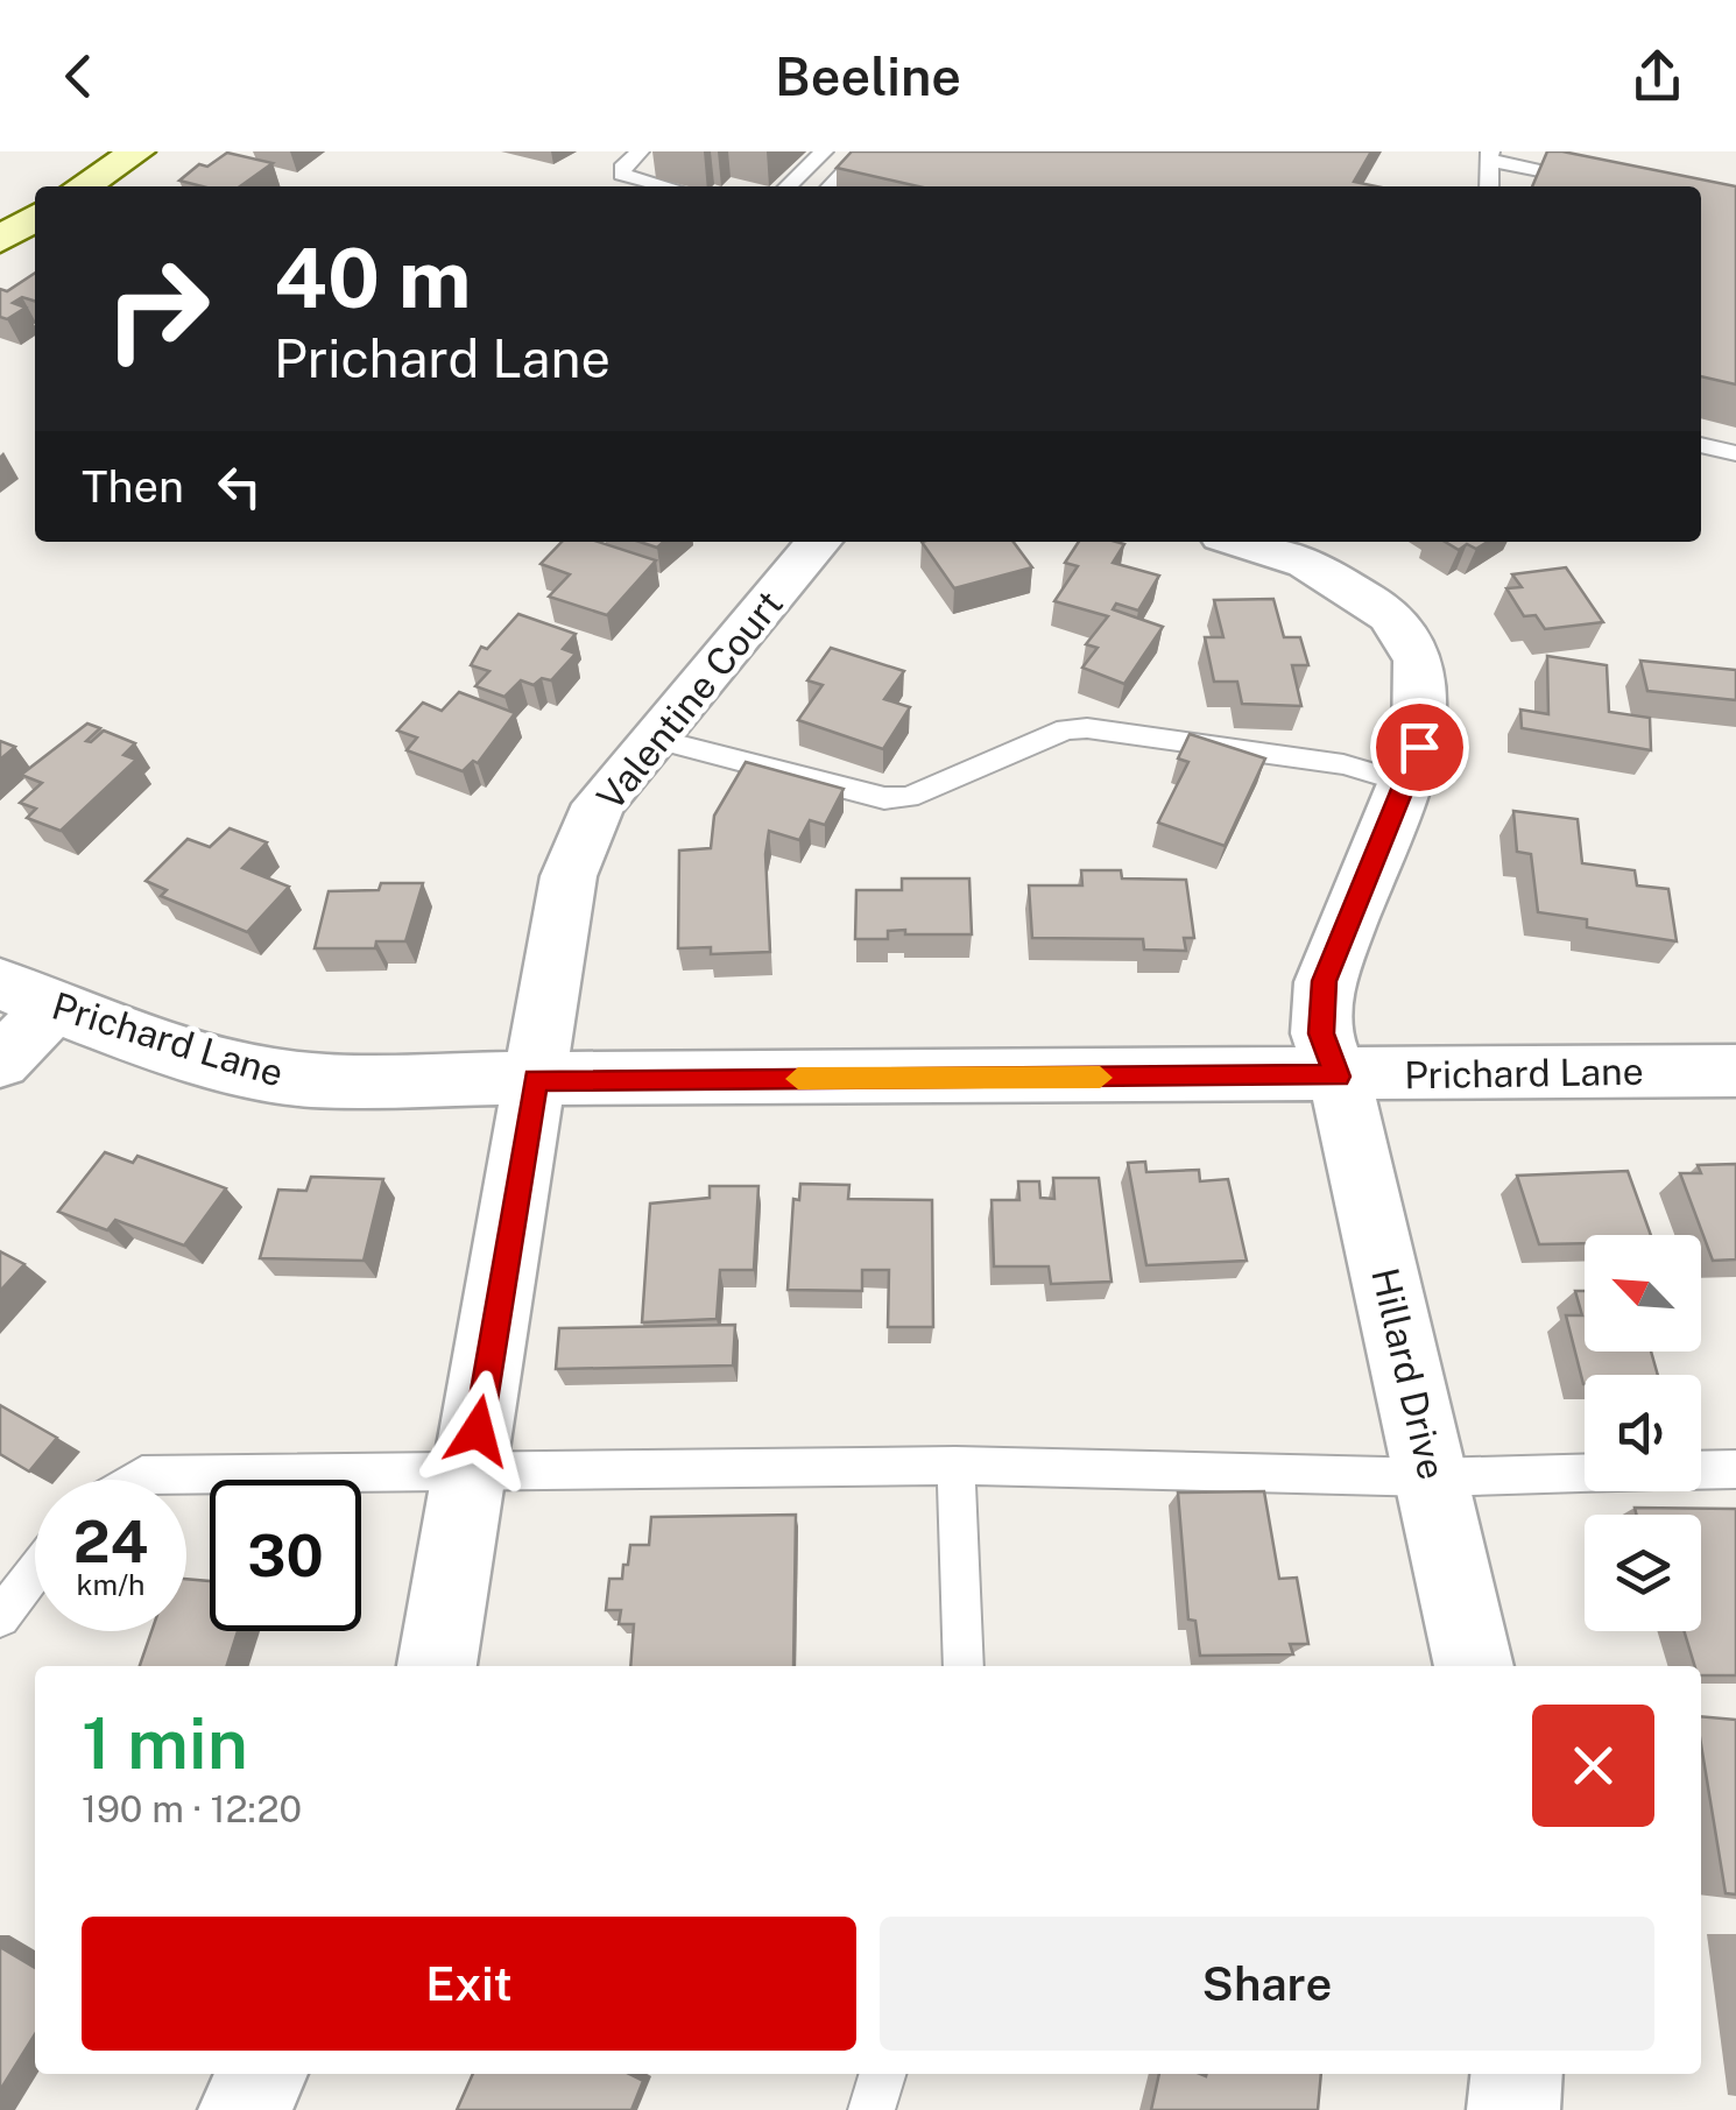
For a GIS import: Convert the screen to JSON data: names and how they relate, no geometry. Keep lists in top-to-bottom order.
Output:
{
  "streets": {
    "street": ["Valentine Court", "Prichard Lane", "Hillard Drive"]
  },
  "crossings": [
    ["Valentine Court", "Prichard Lane"],
    ["Prichard Lane", "Hillard Drive"]
  ],
  "north": "top left",
  "page": {
    "header": "Beeline",
    "turn": ["40 m", "Prichard Lane"],
    "then": "Then",
    "speed": "24 km/h",
    "limit": "30",
    "heading": ["1 min", "190 m · 12:20"],
    "buttons": ["Exit", "Share"]
  }
}
